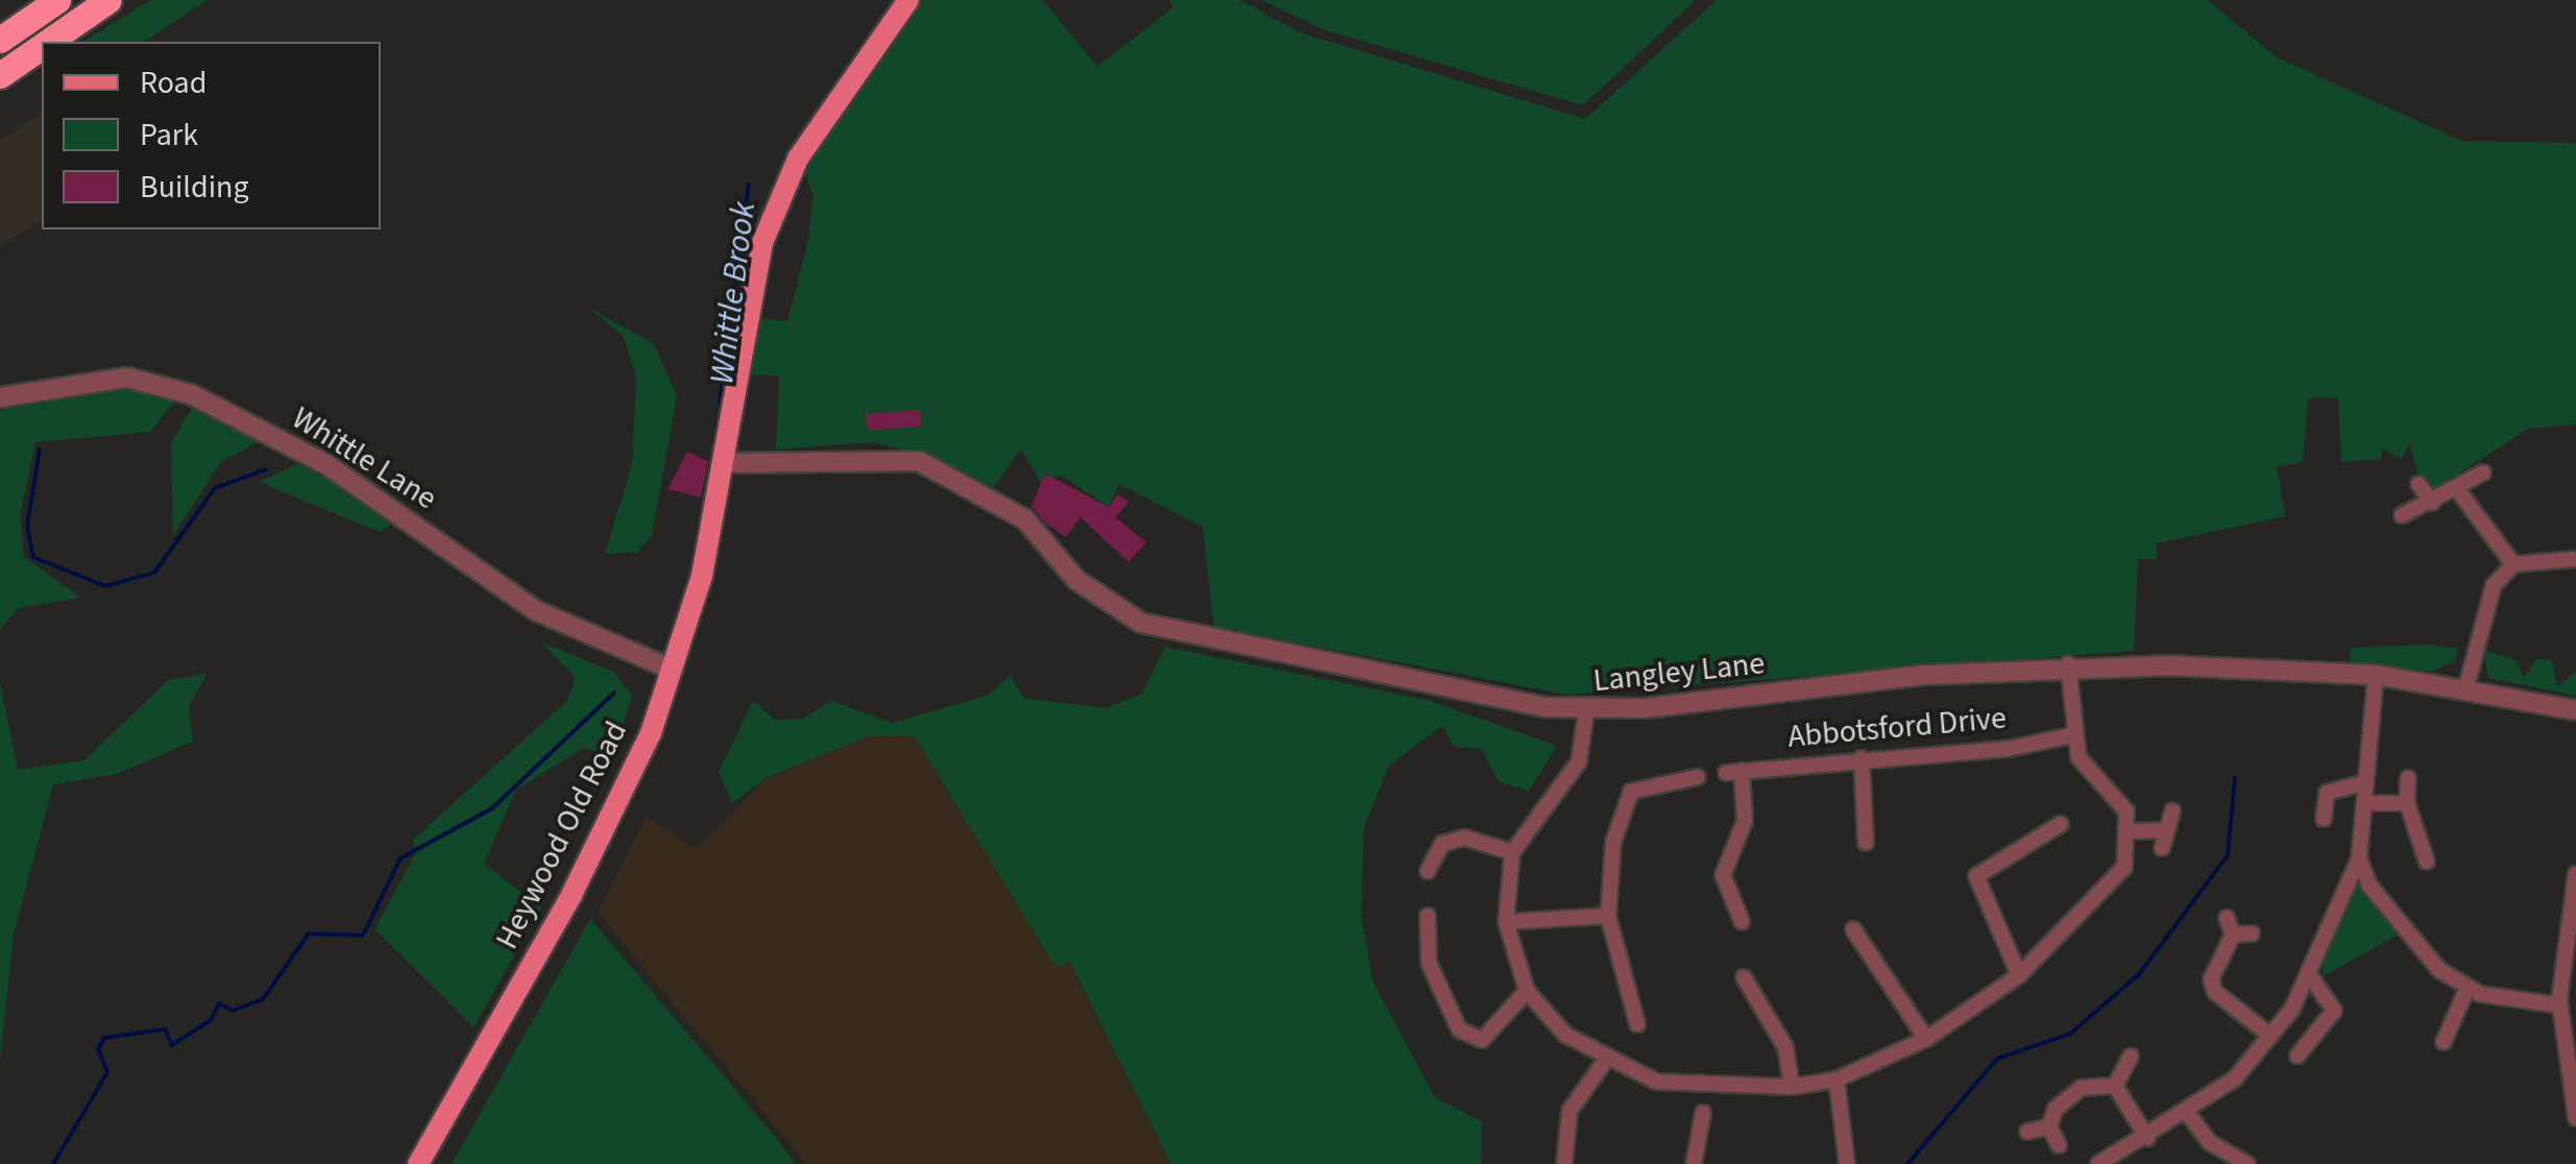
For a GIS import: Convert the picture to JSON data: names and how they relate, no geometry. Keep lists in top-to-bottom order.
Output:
{
  "streets": {
    "main road": ["Heywood Old Road"],
    "street": ["Whittle Lane", "Langley Lane", "Abbotsford Drive"]
  },
  "crossings": [
    ["Whittle Lane", "Heywood Old Road"],
    ["Langley Lane", "Heywood Old Road"]
  ],
  "water": ["Whittle Brook"],
  "legend": ["Road", "Park", "Building"]
}
